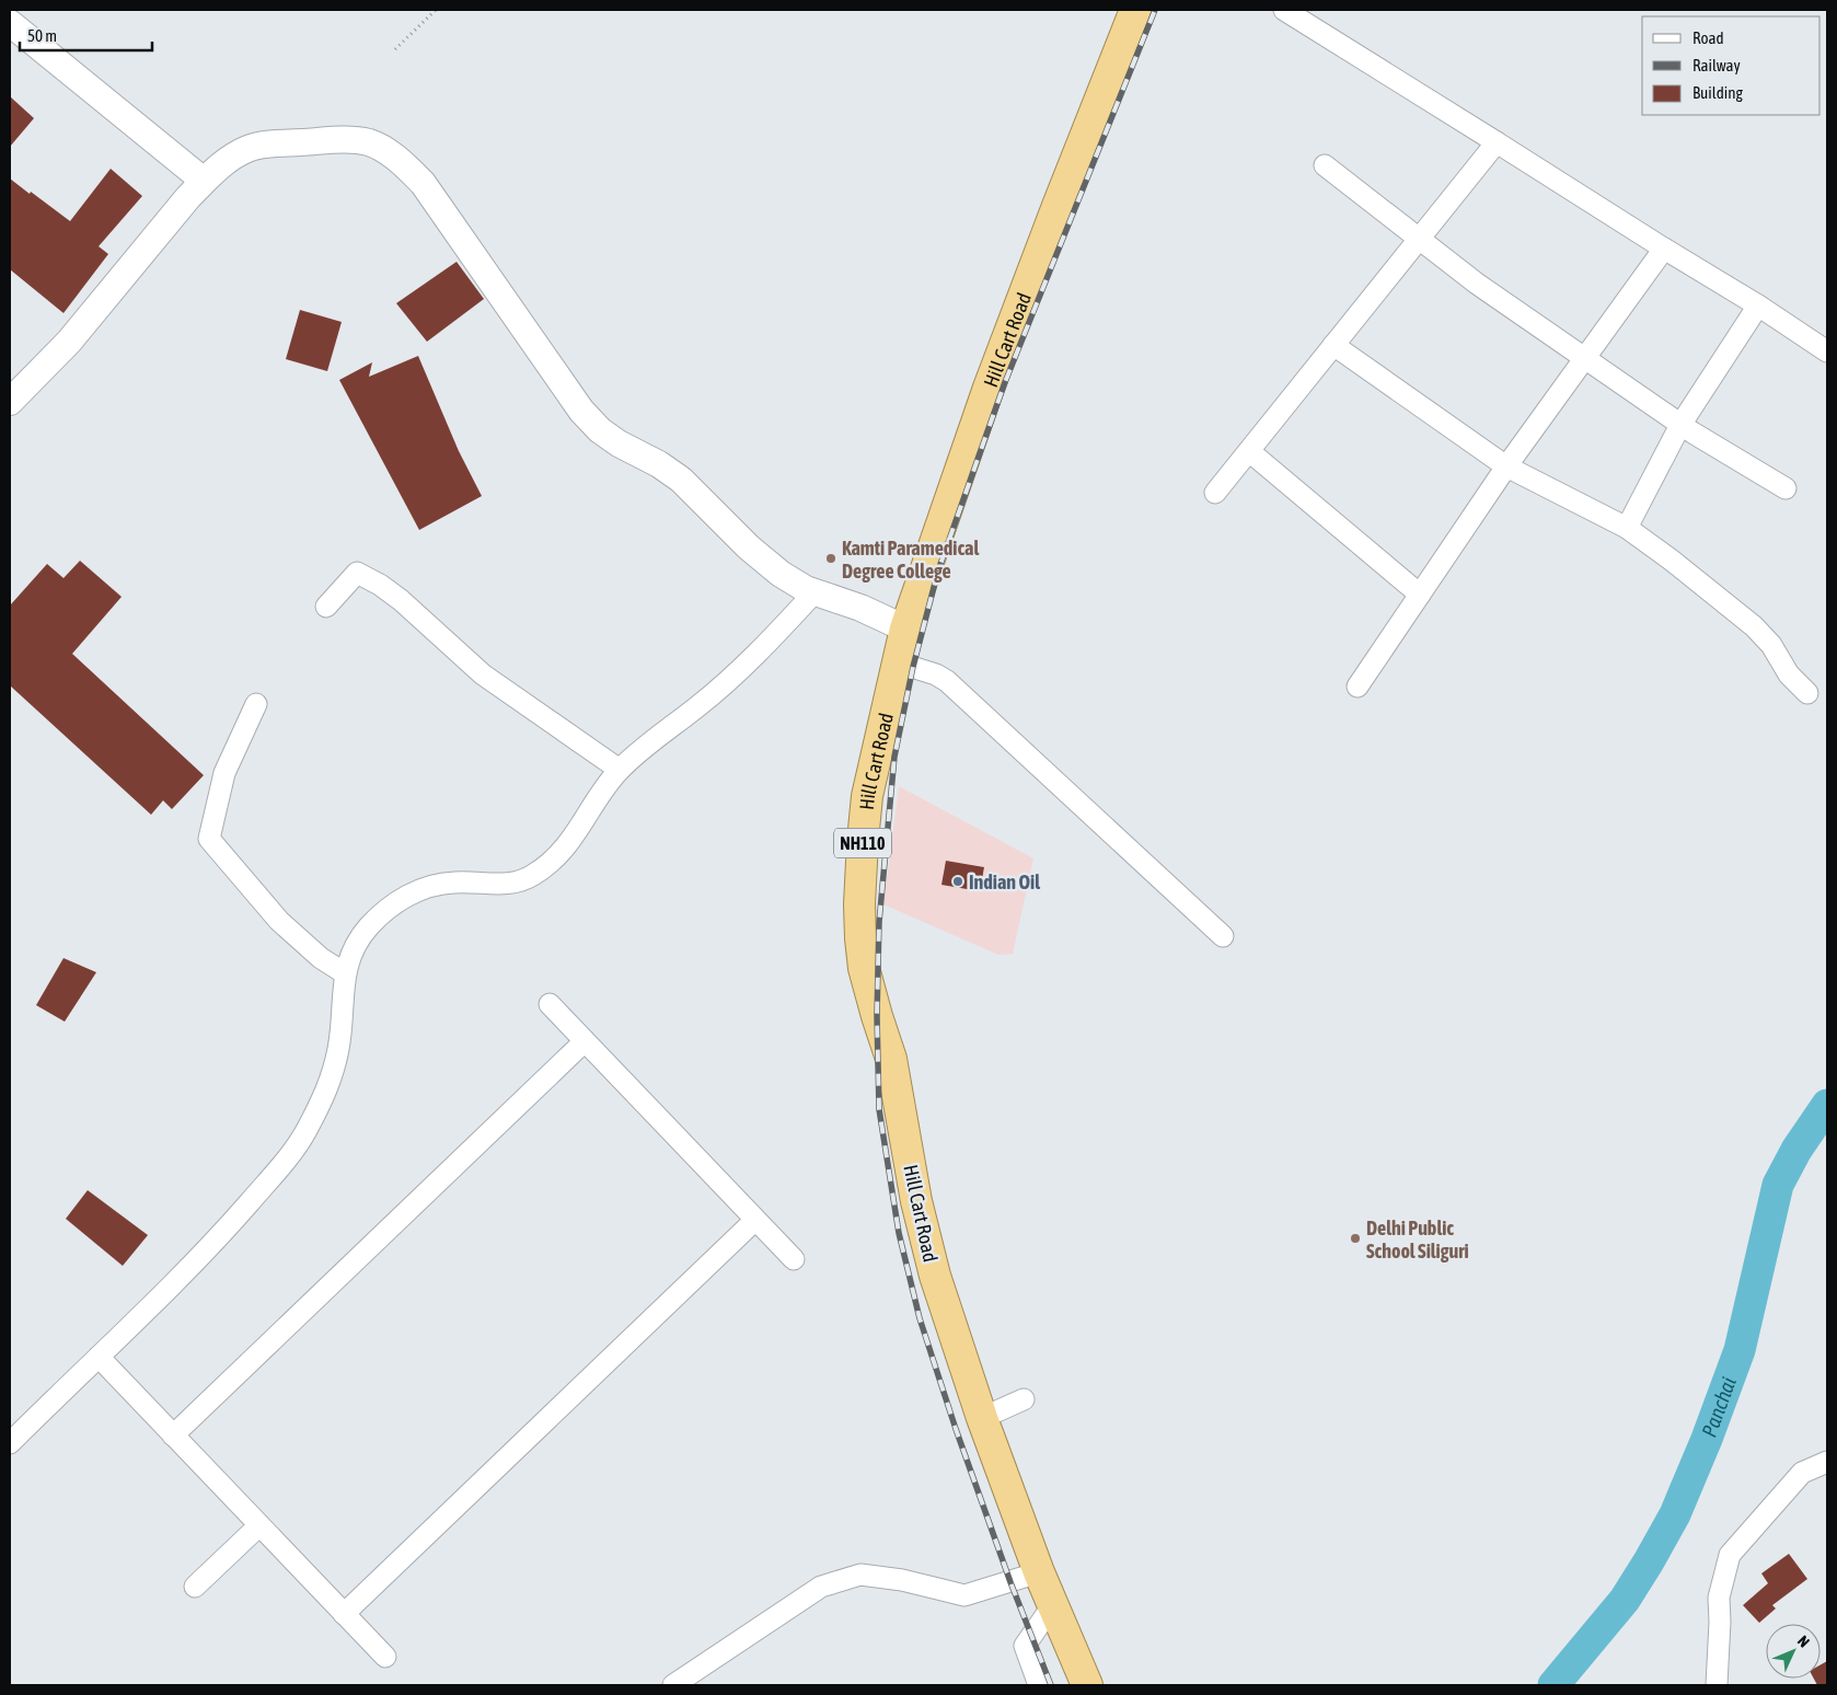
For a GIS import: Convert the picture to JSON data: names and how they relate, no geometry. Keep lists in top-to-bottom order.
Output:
{
  "streets": {
    "highway": ["Hill Cart Road", "NH110"]
  },
  "water": ["Panchai"],
  "places": ["Kamti Paramedical Degree College", "Indian Oil", "Delhi Public School Siliguri"],
  "legend": ["Road", "Railway", "Building"],
  "scale_bar": "50 m",
  "north": "top right"
}
